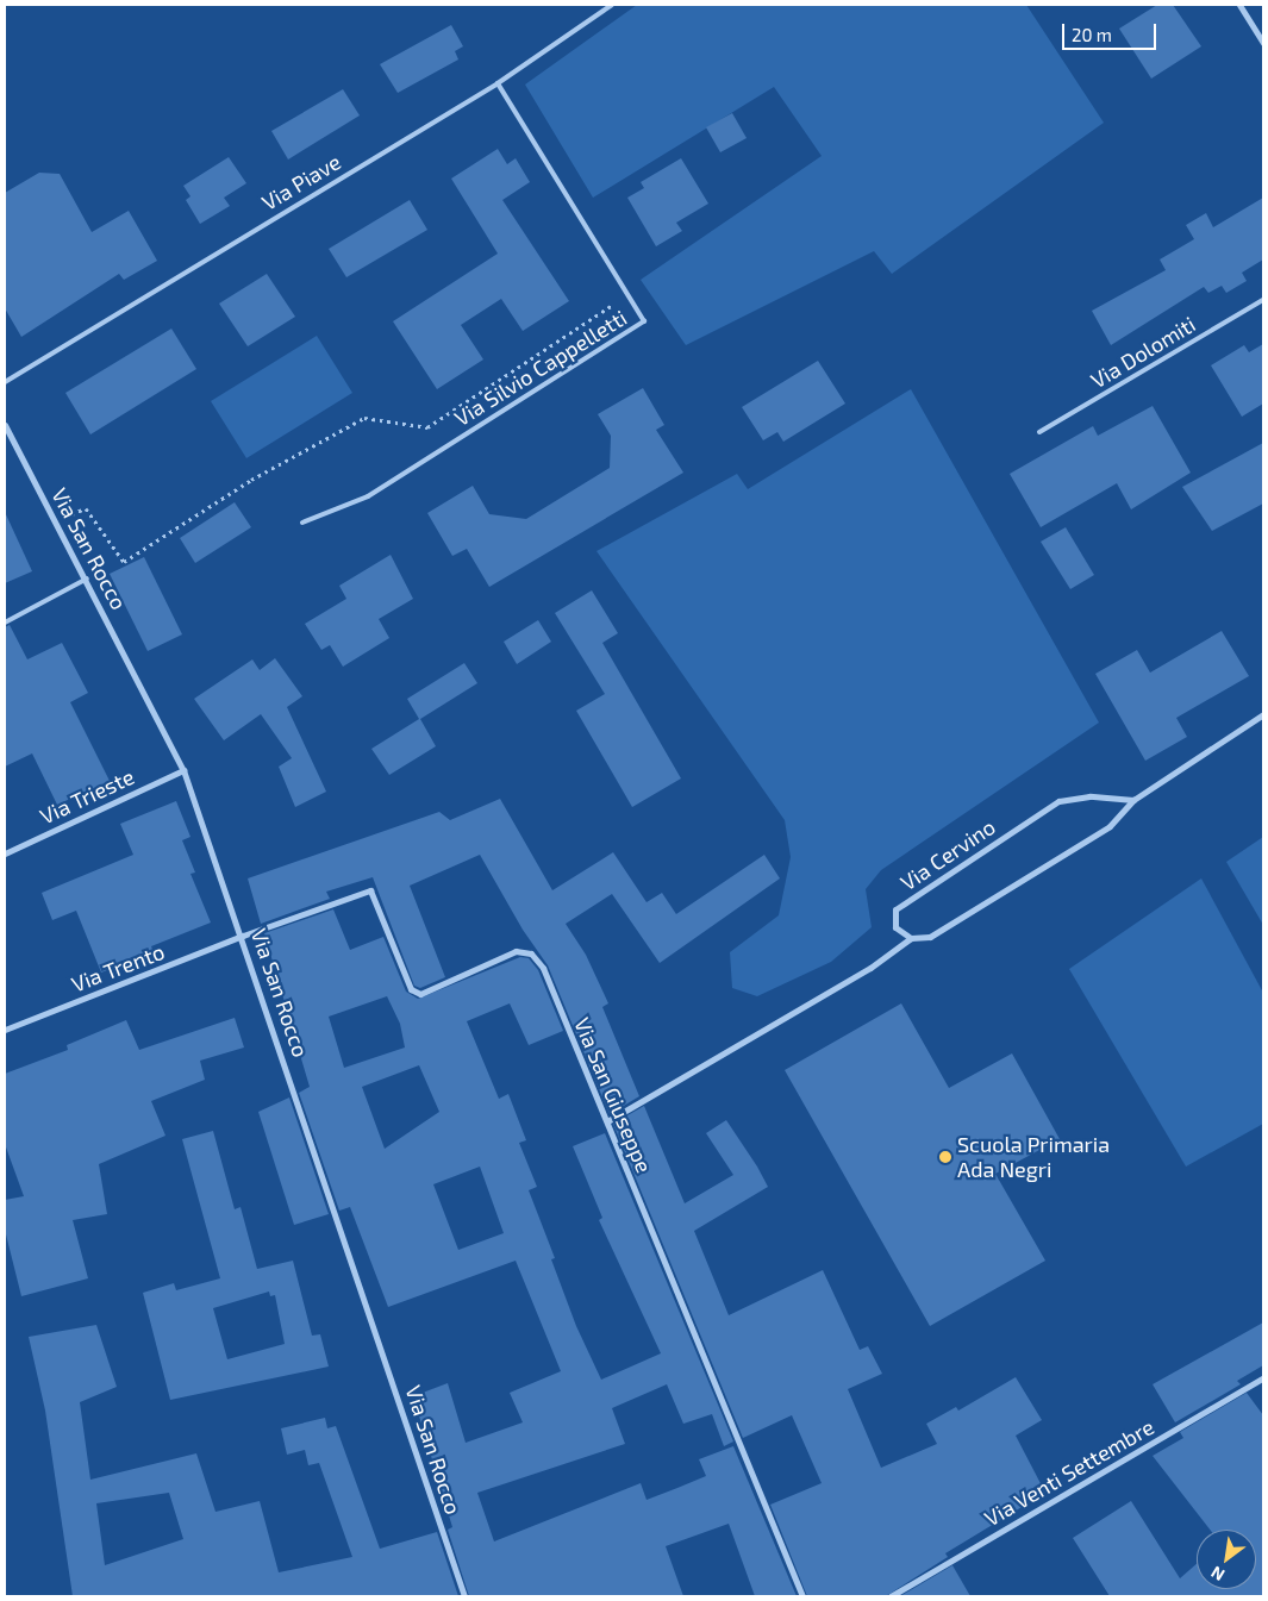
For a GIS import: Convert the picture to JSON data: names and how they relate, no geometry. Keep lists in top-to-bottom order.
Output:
{
  "streets": {
    "street": [
      "Via San Rocco",
      "Via Trieste",
      "Via Cervino",
      "Via Trento",
      "Via San Giuseppe",
      "Via Venti Settembre"
    ],
    "lane": ["Via Piave", "Via Dolomiti", "Via Silvio Cappelletti"]
  },
  "crossings": [
    ["Via Piave", "Via Silvio Cappelletti"],
    ["Via San Rocco", "Via Trieste"],
    ["Via San Rocco", "Via Trento"],
    ["Via San Rocco", "Via San Giuseppe"],
    ["Via Trento", "Via San Giuseppe"]
  ],
  "places": ["Scuola Primaria Ada Negri"],
  "scale_bar": "20 m",
  "north": "bottom left"
}
